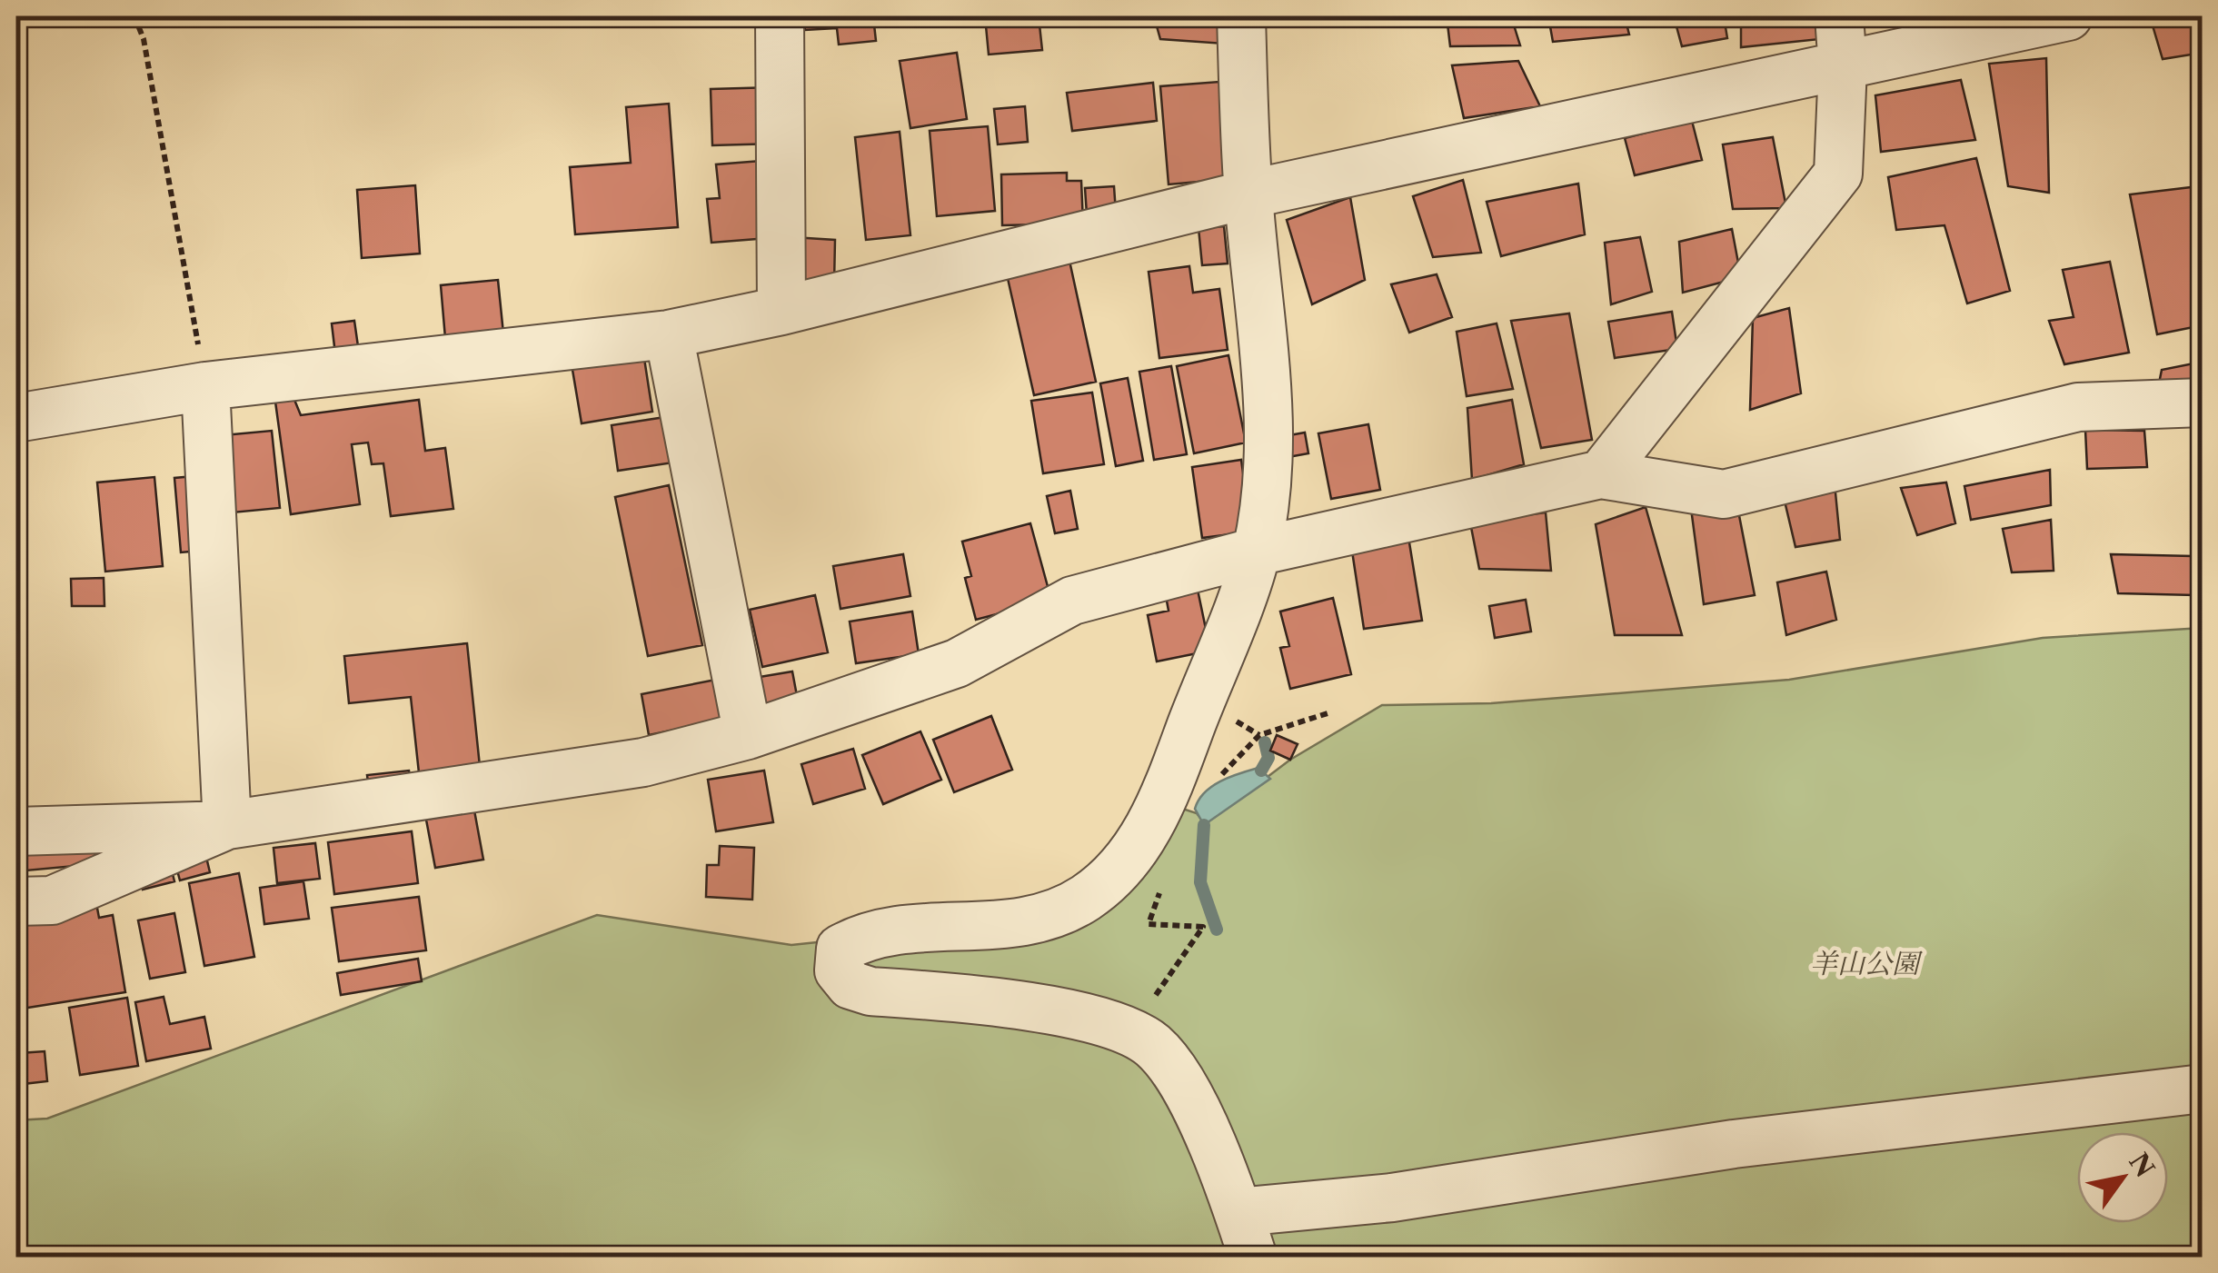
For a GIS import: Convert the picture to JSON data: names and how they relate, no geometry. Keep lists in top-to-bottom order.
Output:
{
  "parks": ["羊山公園"],
  "north": "top right"
}
